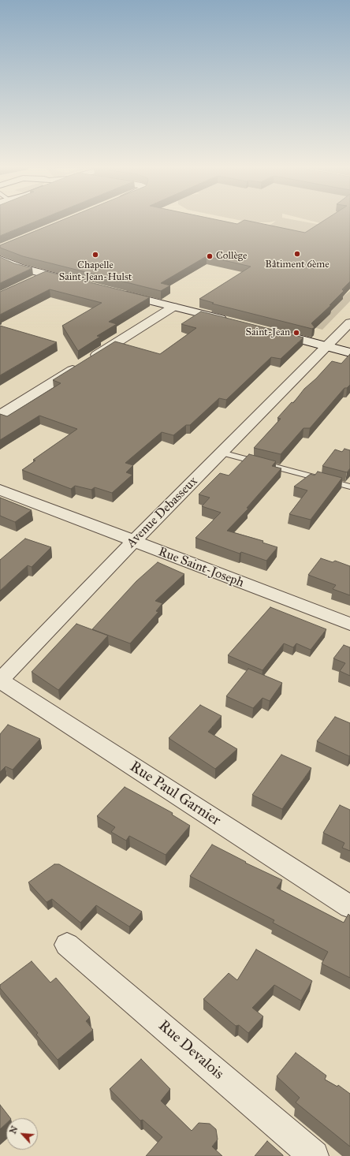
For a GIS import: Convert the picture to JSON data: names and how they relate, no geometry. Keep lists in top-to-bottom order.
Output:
{
  "streets": {
    "street": [
      "Avenue Debasseux",
      "Rue Saint-Joseph",
      "Rue Paul Garnier",
      "Rue Devalois"
    ]
  },
  "crossings": [
    ["Avenue Debasseux", "Rue Saint-Joseph"],
    ["Avenue Debasseux", "Rue Paul Garnier"]
  ],
  "places": [
    "Bâtiment 6ème",
    "Chapelle Saint-Jean-Hulst",
    "Collège",
    "Saint-Jean"
  ],
  "north": "top left"
}
